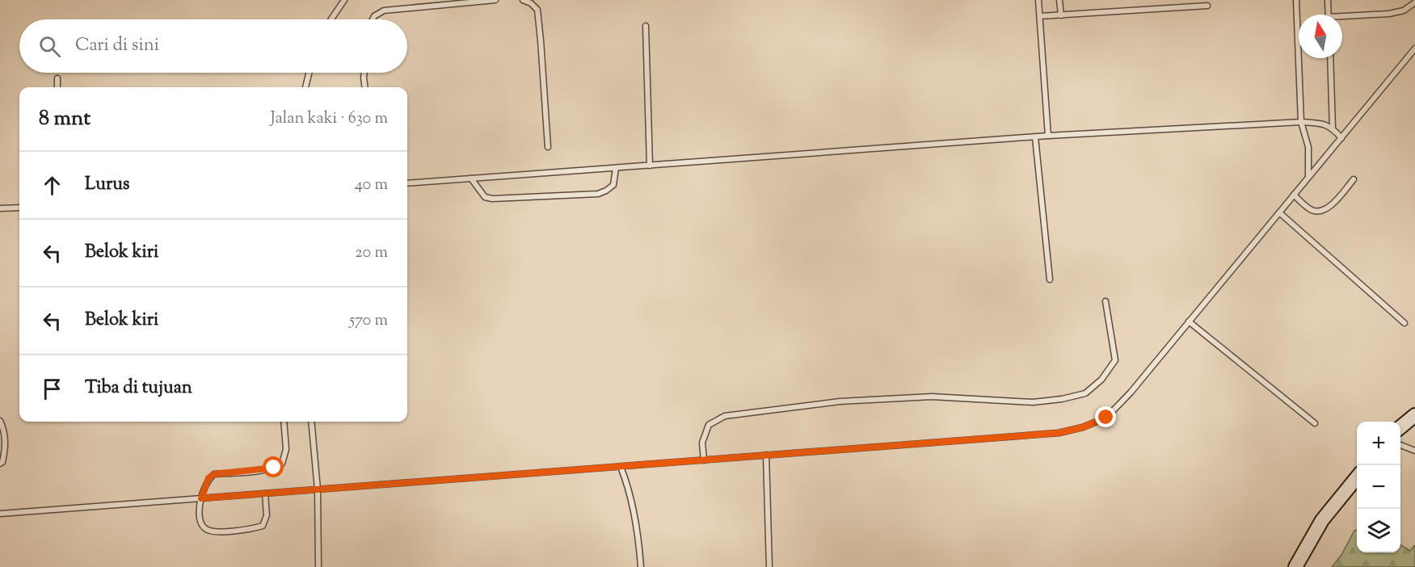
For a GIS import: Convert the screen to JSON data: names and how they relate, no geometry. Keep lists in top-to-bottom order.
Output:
{
  "north": "top",
  "page": {
    "search": "Cari di sini",
    "heading": ["8 mnt", "Jalan kaki · 630 m"],
    "list": [
      ["Lurus", "40 m"],
      ["Belok kiri", "20 m"],
      ["Belok kiri", "570 m"],
      "Tiba di tujuan"
    ],
    "map_buttons": ["+", "−"]
  }
}
